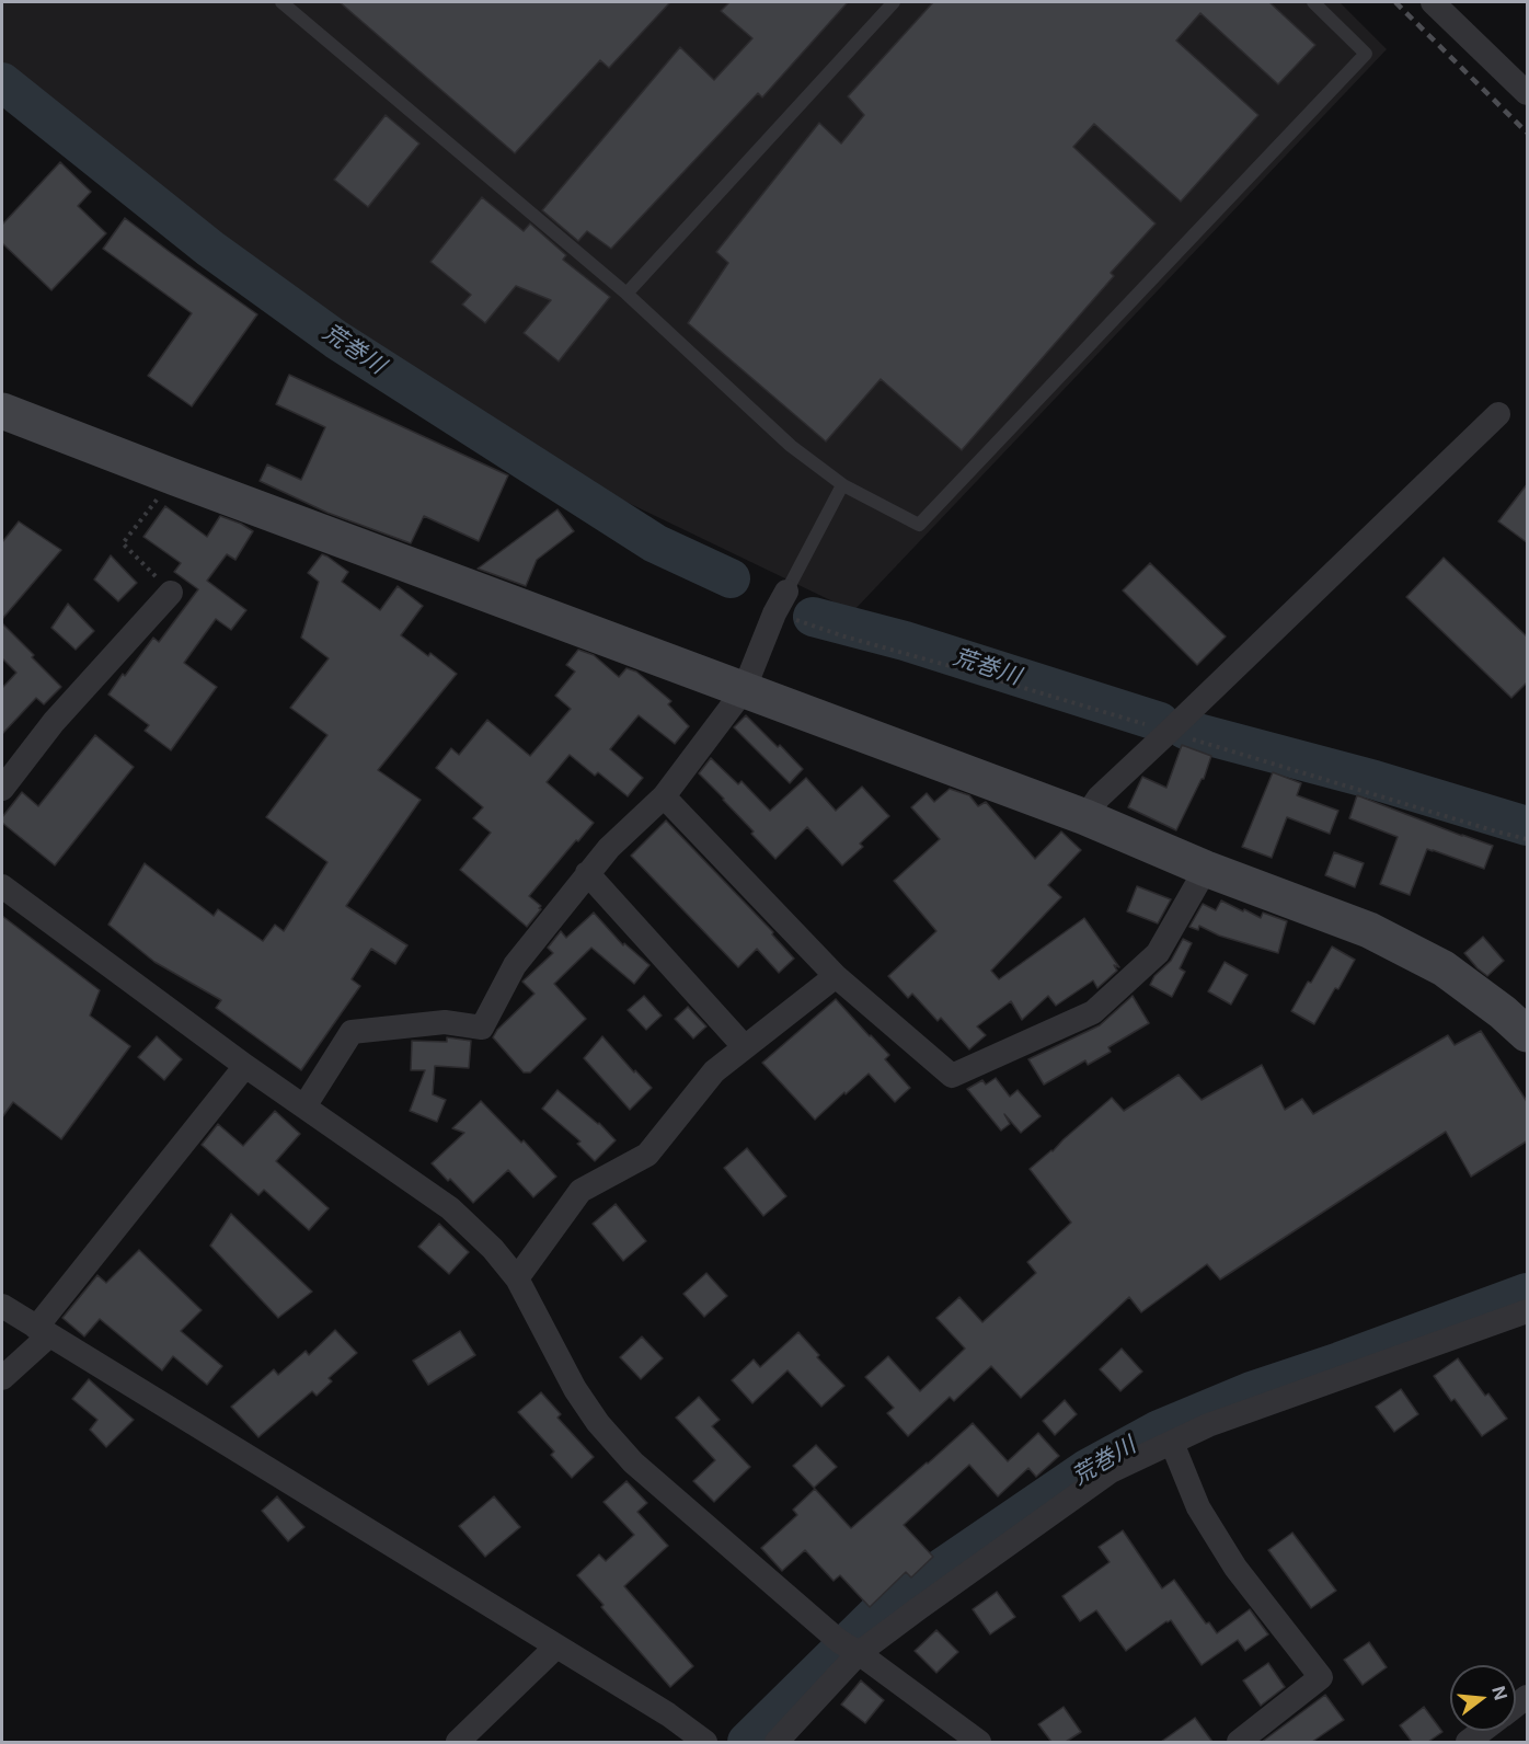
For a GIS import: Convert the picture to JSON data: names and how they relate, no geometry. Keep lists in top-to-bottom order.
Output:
{
  "water": ["荒巻川"],
  "north": "right"
}
